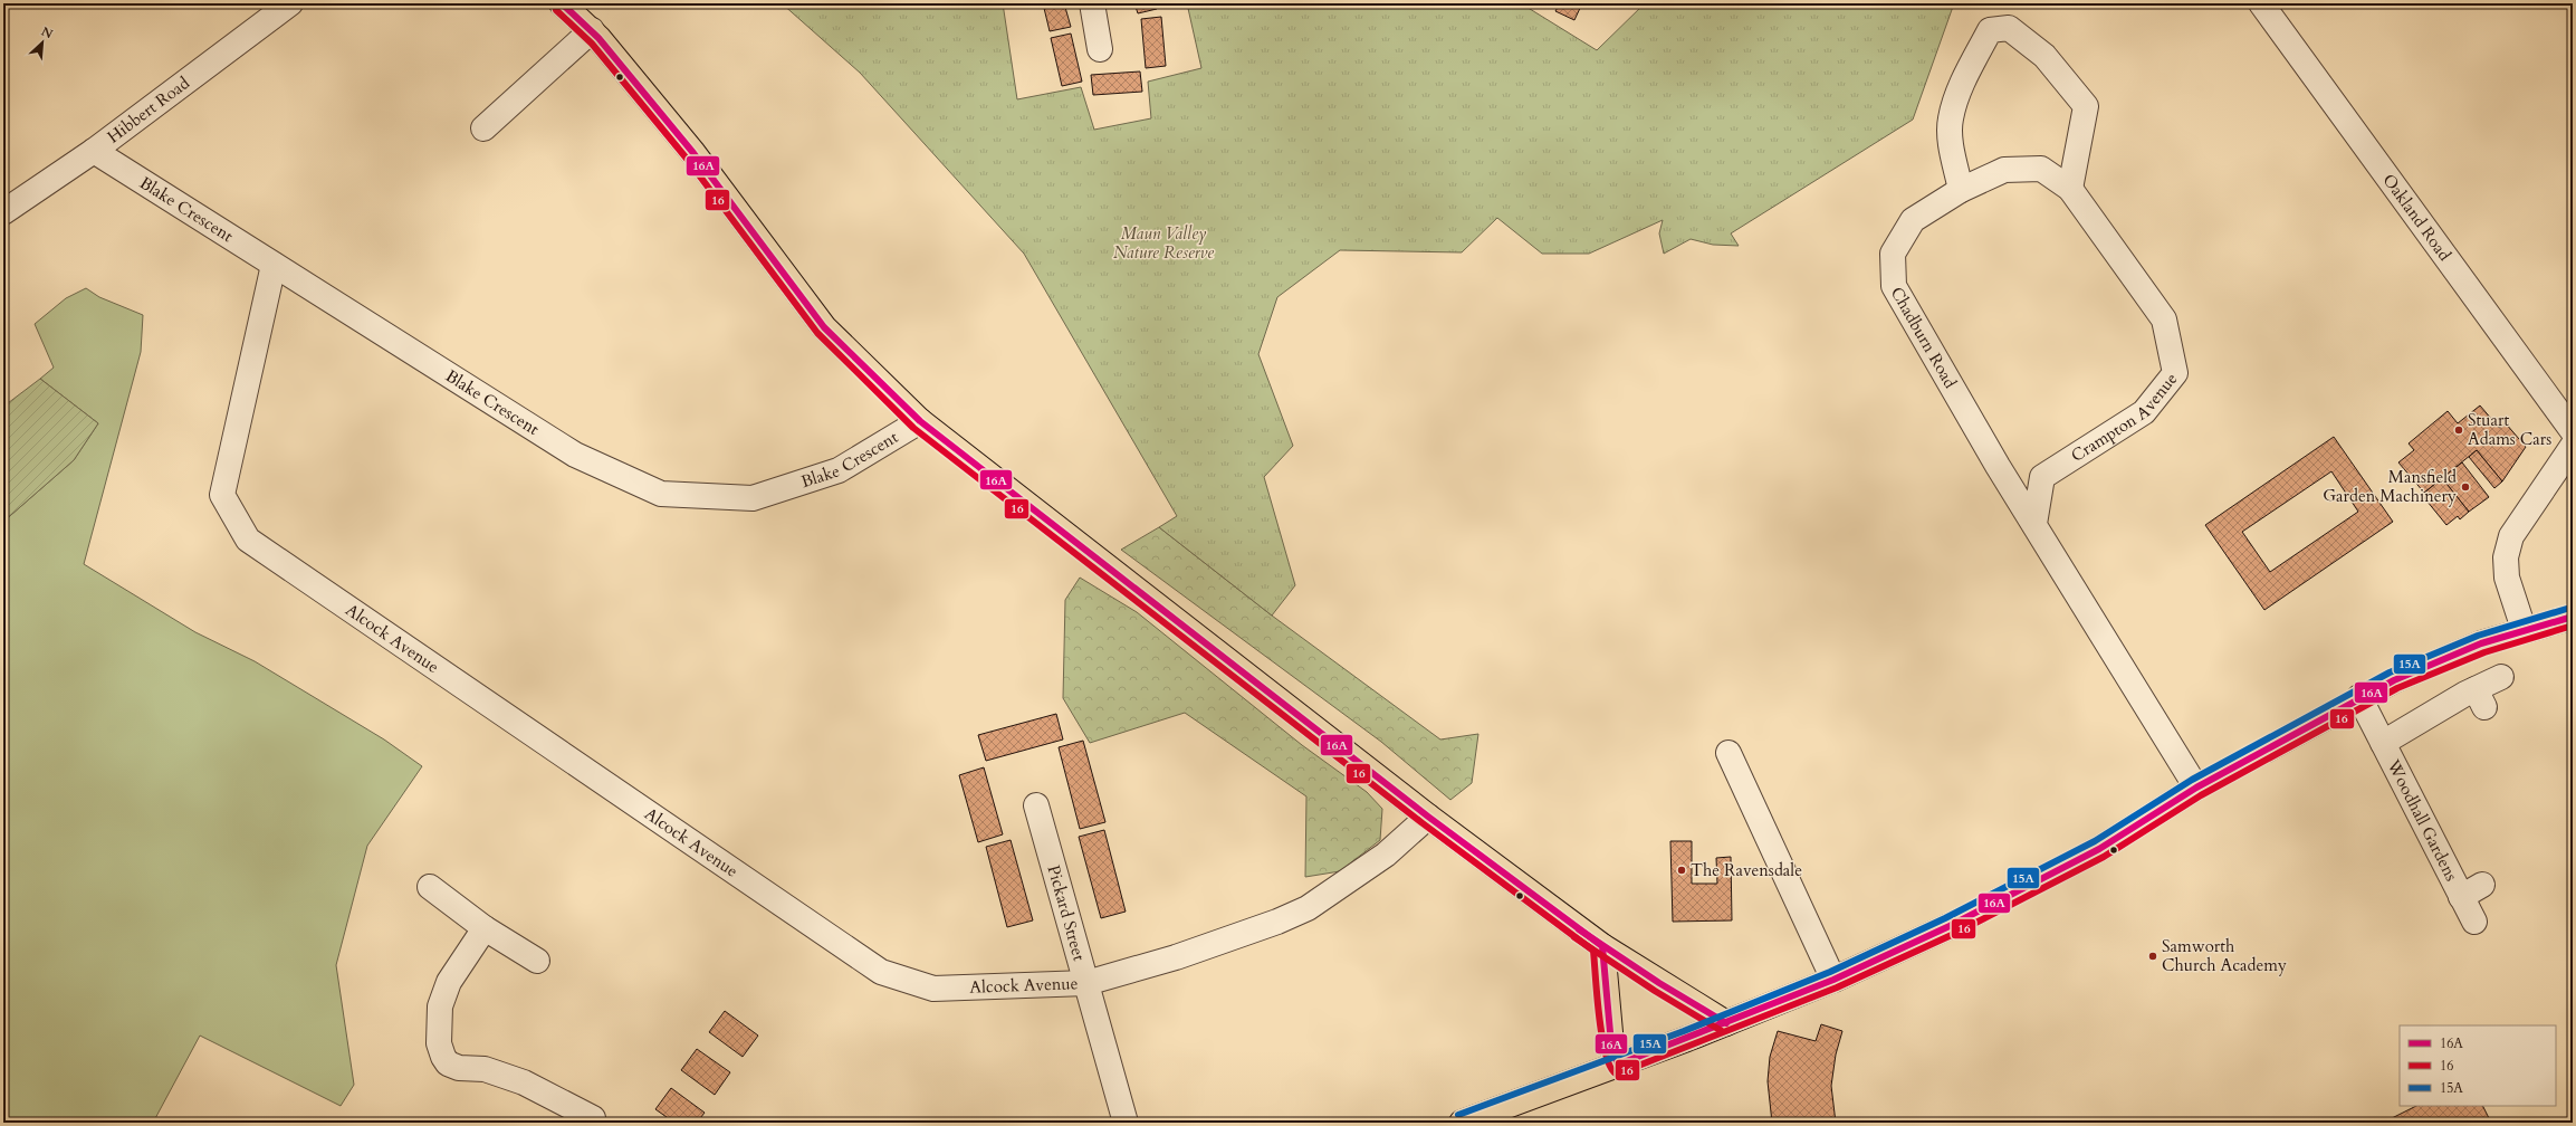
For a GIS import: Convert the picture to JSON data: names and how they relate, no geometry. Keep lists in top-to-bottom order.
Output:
{
  "streets": {
    "street": [
      "Hibbert Road",
      "Blake Crescent",
      "Oakland Road",
      "Chadburn Road",
      "Crampton Avenue",
      "Alcock Avenue",
      "Woodhall Gardens",
      "Pickard Street"
    ]
  },
  "crossings": [
    ["Hibbert Road", "Blake Crescent"],
    ["Blake Crescent", "Alcock Avenue"],
    ["Chadburn Road", "Crampton Avenue"],
    ["Alcock Avenue", "Pickard Street"]
  ],
  "parks": ["Maun Valley Nature Reserve"],
  "places": [
    "Stuart Adams Cars",
    "Mansfield Garden Machinery",
    "The Ravensdale",
    "Samworth Church Academy"
  ],
  "lines": ["transit line 16A", "transit line 16", "transit line 15A"],
  "legend": ["16A", "16", "15A"],
  "north": "top right"
}
